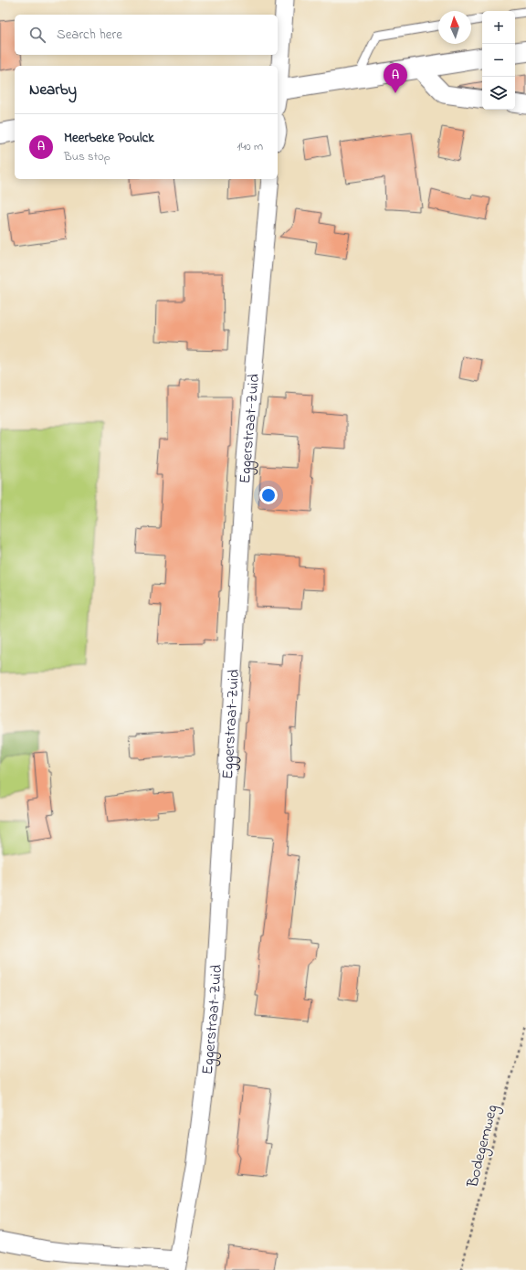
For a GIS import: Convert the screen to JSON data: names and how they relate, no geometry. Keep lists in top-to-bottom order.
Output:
{
  "streets": {
    "street": ["Eggerstraat-Zuid"],
    "path": ["Bodegemweg"]
  },
  "north": "top",
  "page": {
    "map_buttons": ["+", "−"],
    "search": "Search here",
    "pins": "A",
    "heading": "Nearby",
    "list": [
      {
        "mark": "A",
        "name": "Meerbeke Poulck",
        "note": "Bus stop",
        "value": "140 m"
      }
    ]
  }
}
